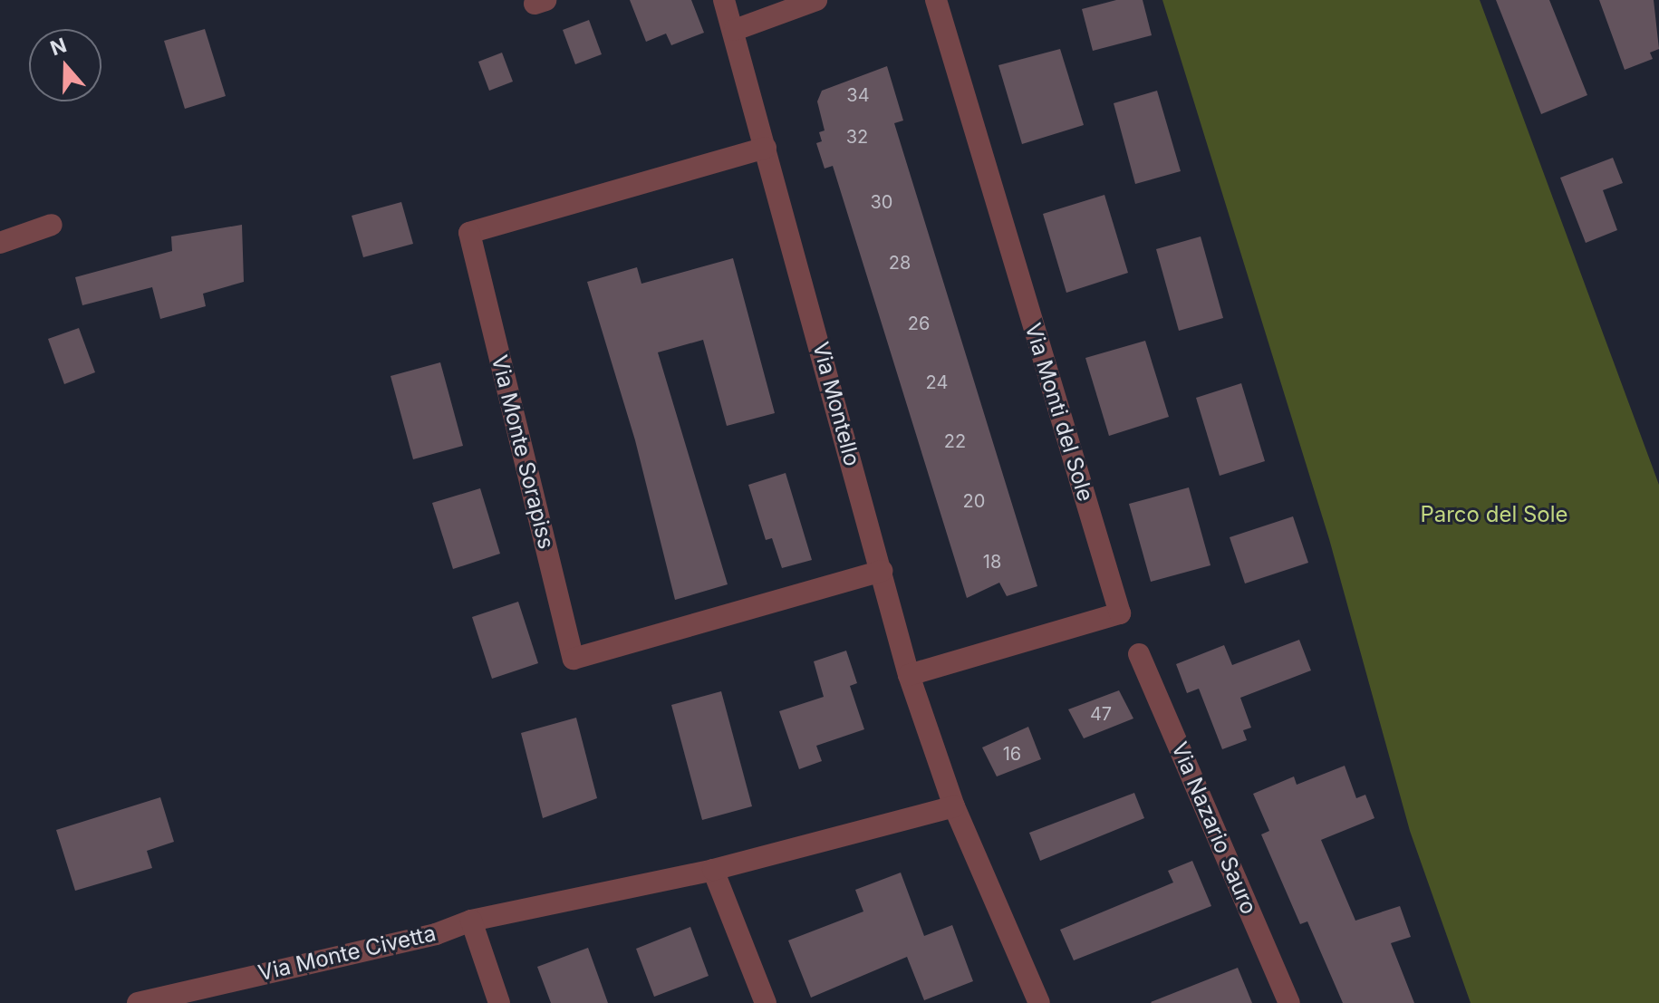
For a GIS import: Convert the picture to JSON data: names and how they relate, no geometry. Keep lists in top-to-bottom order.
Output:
{
  "streets": {
    "street": [
      "Via Montello",
      "Via Monti del Sole",
      "Via Monte Sorapiss",
      "Via Nazario Sauro",
      "Via Monte Civetta"
    ]
  },
  "crossings": [
    ["Via Montello", "Via Monti del Sole"],
    ["Via Montello", "Via Monte Sorapiss"]
  ],
  "parks": ["Parco del Sole"],
  "house_numbers": [
    "34",
    "32",
    "30",
    "28",
    "26",
    "24",
    "22",
    "20",
    "18",
    "47",
    "16"
  ],
  "north": "top"
}
